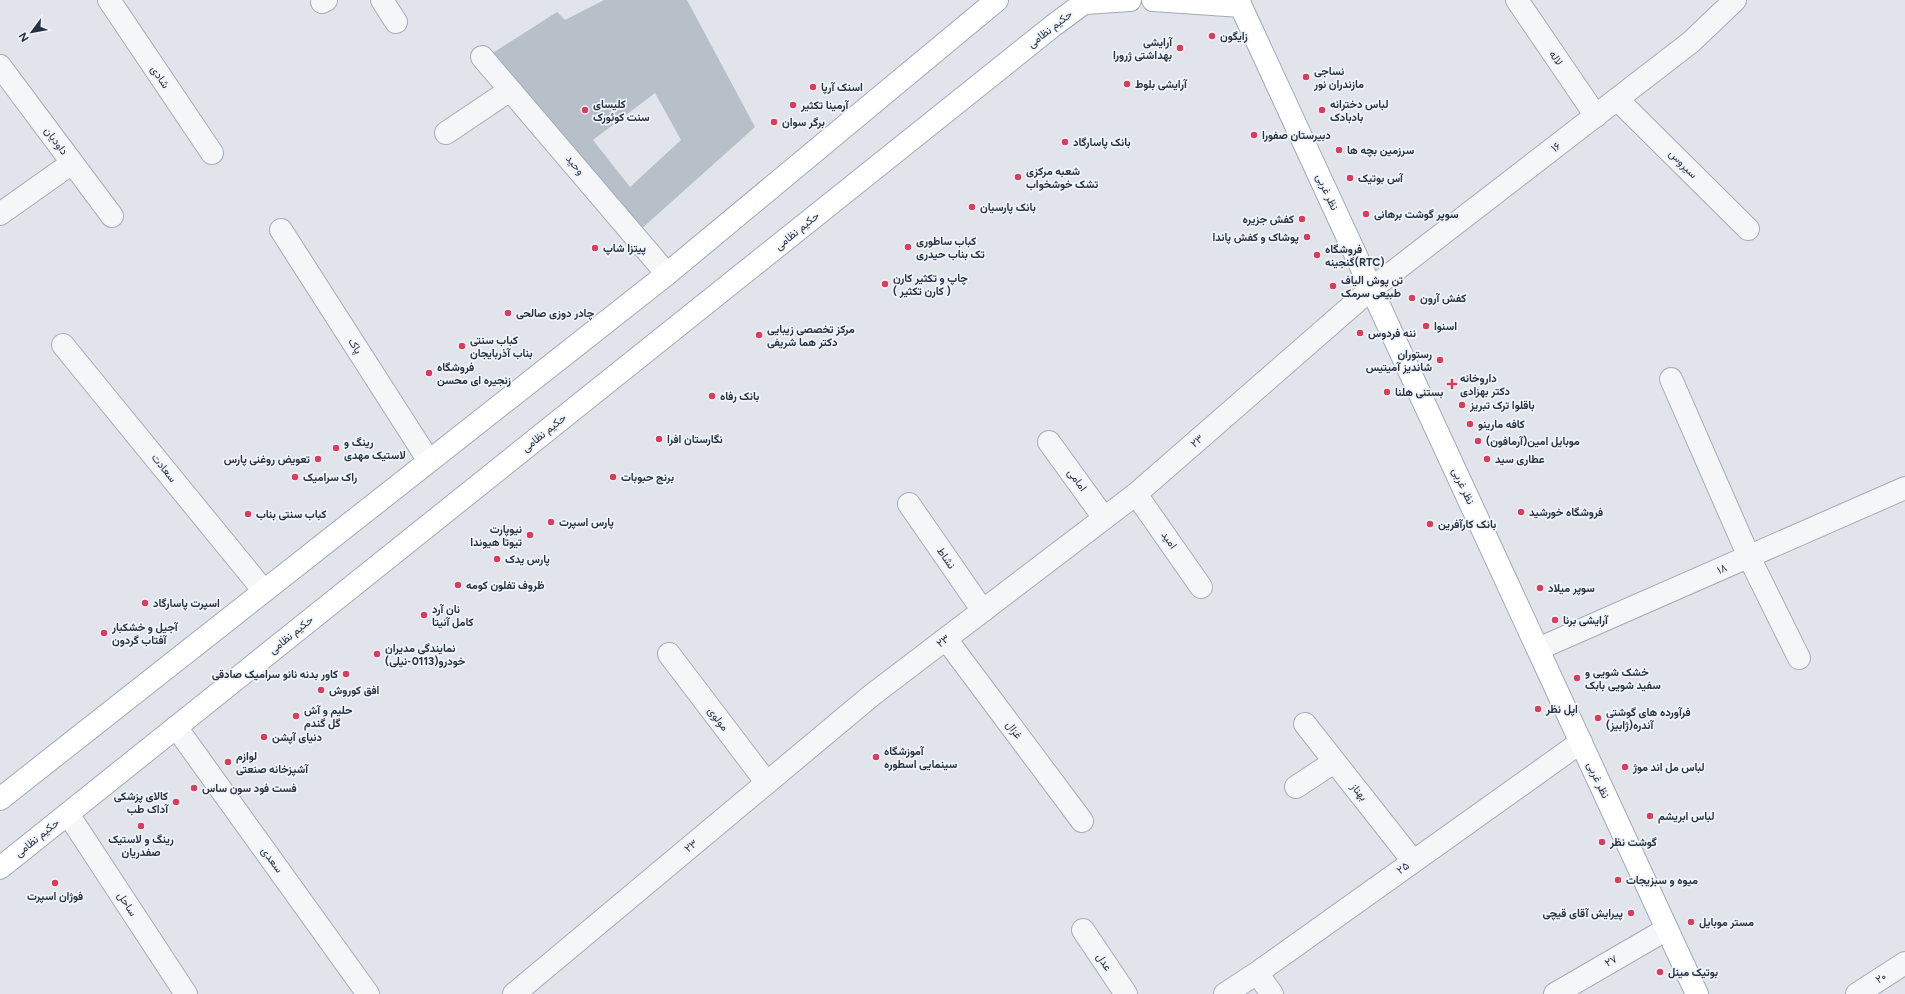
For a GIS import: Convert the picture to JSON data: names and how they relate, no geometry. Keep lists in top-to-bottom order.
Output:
{
  "streets": {
    "main road": ["حکیم نظامی", "نظر غربی"],
    "street": [
      "لاله",
      "شادی",
      "داودیان",
      "۱۶",
      "سیروس",
      "وحید",
      "پاک",
      "۲۳",
      "سعادت",
      "امامی",
      "امید",
      "نشاط",
      "۱۸",
      "مولوی",
      "غزال",
      "بهناز",
      "سعدی",
      "۲۵",
      "ساحل",
      "۲۷",
      "عدل",
      "۲۰"
    ]
  },
  "crossings": [
    ["حکیم نظامی", "سعدی"],
    ["حکیم نظامی", "ساحل"],
    ["لاله", "۱۶"],
    ["۱۶", "سیروس"],
    ["۱۶", "نظر غربی"],
    ["۱۶", "۲۳"],
    ["نظر غربی", "۲۳"],
    ["نظر غربی", "۱۸"],
    ["نظر غربی", "۲۵"],
    ["نظر غربی", "۲۷"],
    ["۲۳", "امامی"],
    ["۲۳", "امید"],
    ["۲۳", "نشاط"],
    ["۲۳", "مولوی"],
    ["۲۳", "غزال"],
    ["بهناز", "۲۵"]
  ],
  "places": {
    "other": [
      "زایگون",
      "آرایشی بهداشتی ژرورا",
      "نساجی مازندران نور",
      "آرایشی بلوط",
      "اسنک آرپا",
      "آرمینا تکثیر",
      "کلیسای سنت کوئورک",
      "لباس دخترانه بادبادک",
      "برگر سوان",
      "دبیرستان صفورا",
      "بانک پاسارگاد",
      "سرزمین بچه ها",
      "شعبه مرکزی تشک خوشخواب",
      "آس بوتیک",
      "بانک پارسیان",
      "سوپر گوشت برهانی",
      "کفش جزیره",
      "پوشاک و کفش پاندا",
      "کباب ساطوری تک بناب حیدری",
      "پیتزا شاپ",
      "فروشگاه گنجینه(RTC)",
      "چاپ و تکثیر کارن ( کارن تکثیر )",
      "تن پوش الیاف طبیعی سرمک",
      "کفش آرون",
      "چادر دوزی صالحی",
      "اسنوا",
      "ننه فردوس",
      "مرکز تخصصی زیبایی دکتر هما شریفی",
      "کباب سنتی بناب آذربایجان",
      "رستوران شاندیز آمیتیس",
      "فروشگاه زنجیره ای محسن",
      "بستنی هلنا",
      "بانک رفاه",
      "باقلوا ترک تبریز",
      "کافه مارینو",
      "نگارستان افرا",
      "موبایل امین(آرمافون)",
      "رینگ و لاستیک مهدی",
      "تعویض روغنی پارس",
      "عطاری سید",
      "راک سرامیک",
      "برنج حبوبات",
      "فروشگاه خورشید",
      "کباب سنتی بناب",
      "پارس اسپرت",
      "بانک کارآفرین",
      "نیوپارت تیوتا هیوندا",
      "پارس یدک",
      "ظروف تفلون کومه",
      "سوپر میلاد",
      "اسپرت پاسارگاد",
      "نان آرد کامل آنیتا",
      "آرایشی برنا",
      "آجیل و خشکبار آفتاب گردون",
      "نمایندگی مدیران خودرو(0113-نیلی)",
      "کاور بدنه نانو سرامیک صادقی",
      "خشک شویی و سفید شویی بابک",
      "افق کوروش",
      "اپل نظر",
      "حلیم و آش گل گندم",
      "فرآورده های گوشتی آندره(ژابیز)",
      "دنیای آپشن",
      "آموزشگاه سینمایی اسطوره",
      "لوازم آشپزخانه صنعتی",
      "لباس مل اند موژ",
      "فست فود سون ساس",
      "کالای پزشکی آداک طب",
      "لباس ابریشم",
      "رینگ و لاستیک صفدریان",
      "گوشت نظر",
      "میوه و سبزیجات",
      "فوژان اسپرت",
      "پیرایش آقای قیچی",
      "مستر موبایل",
      "بوتیک مینل"
    ],
    "health": ["داروخانه دکتر بهزادی"]
  },
  "north": "bottom left"
}
